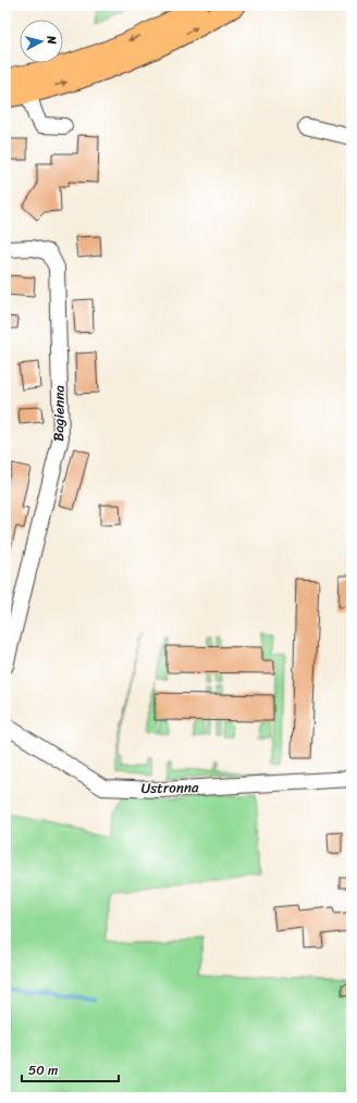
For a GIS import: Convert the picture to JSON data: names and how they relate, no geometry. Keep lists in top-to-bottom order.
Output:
{
  "streets": {
    "street": ["Bagienna", "Ustronna"]
  },
  "scale_bar": "50 m",
  "north": "right"
}
